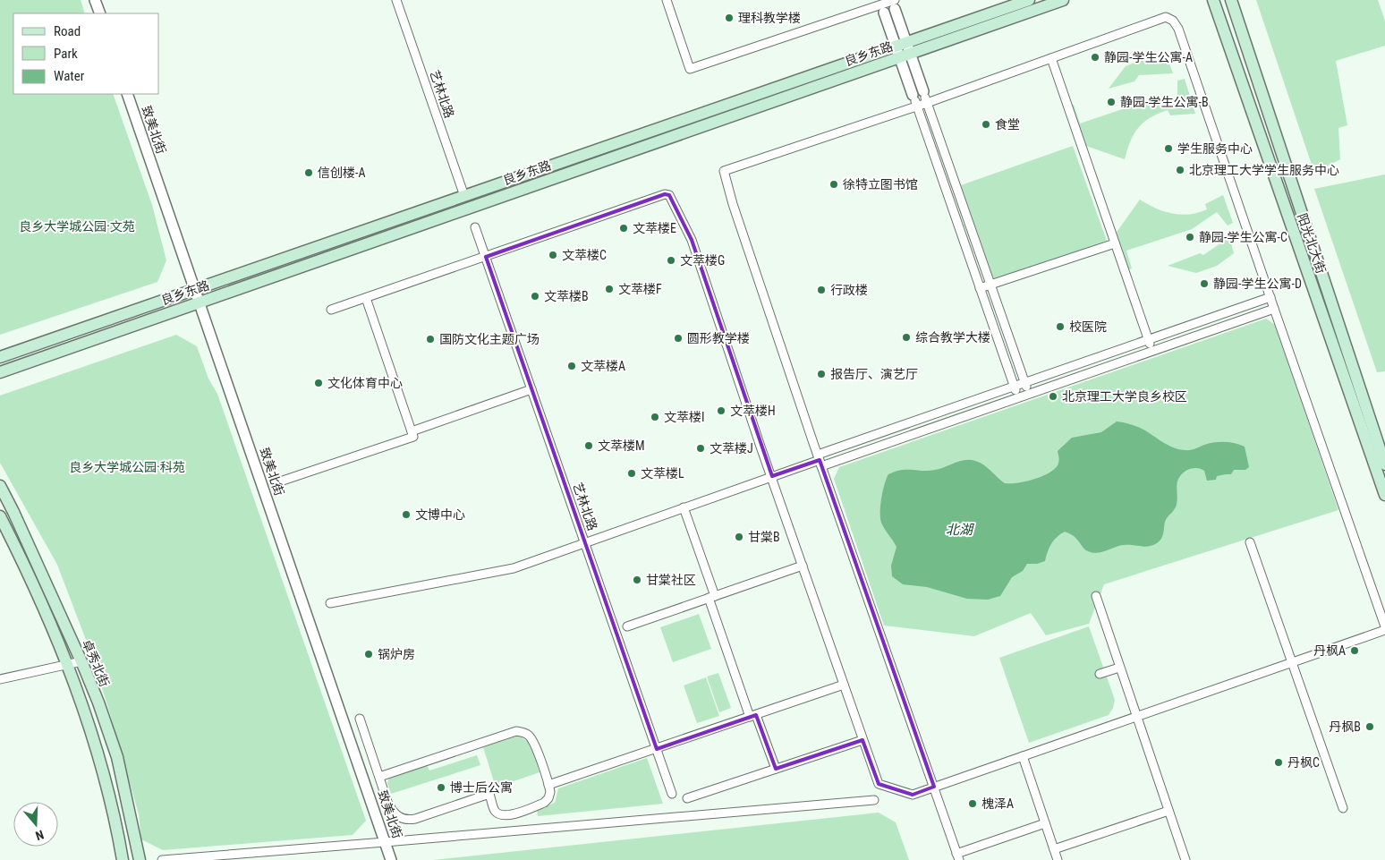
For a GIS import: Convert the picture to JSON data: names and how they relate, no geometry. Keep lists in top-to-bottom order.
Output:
{
  "streets": {
    "main road": ["良乡东路", "阳光北大街", "卓秀北街"],
    "street": ["艺林北路", "致美北街"]
  },
  "crossings": [
    ["良乡东路", "艺林北路"],
    ["良乡东路", "致美北街"]
  ],
  "water": ["北湖"],
  "parks": ["良乡大学城公园·文苑", "良乡大学城公园·科苑"],
  "places": [
    "理科教学楼",
    "静园-学生公寓-A",
    "静园-学生公寓-B",
    "食堂",
    "学生服务中心",
    "北京理工大学学生服务中心",
    "信创楼-A",
    "徐特立图书馆",
    "文萃楼E",
    "静园-学生公寓-C",
    "文萃楼C",
    "文萃楼G",
    "静园-学生公寓-D",
    "文萃楼F",
    "行政楼",
    "文萃楼B",
    "校医院",
    "综合教学大楼",
    "圆形教学楼",
    "国防文化主题广场",
    "文萃楼A",
    "报告厅、演艺厅",
    "文化体育中心",
    "北京理工大学良乡校区",
    "文萃楼H",
    "文萃楼I",
    "文萃楼M",
    "文萃楼J",
    "文萃楼L",
    "文博中心",
    "甘棠B",
    "甘棠社区",
    "丹枫A",
    "锅炉房",
    "丹枫B",
    "丹枫C",
    "博士后公寓",
    "槐泽A"
  ],
  "legend": ["Road", "Park", "Water"],
  "north": "bottom"
}
